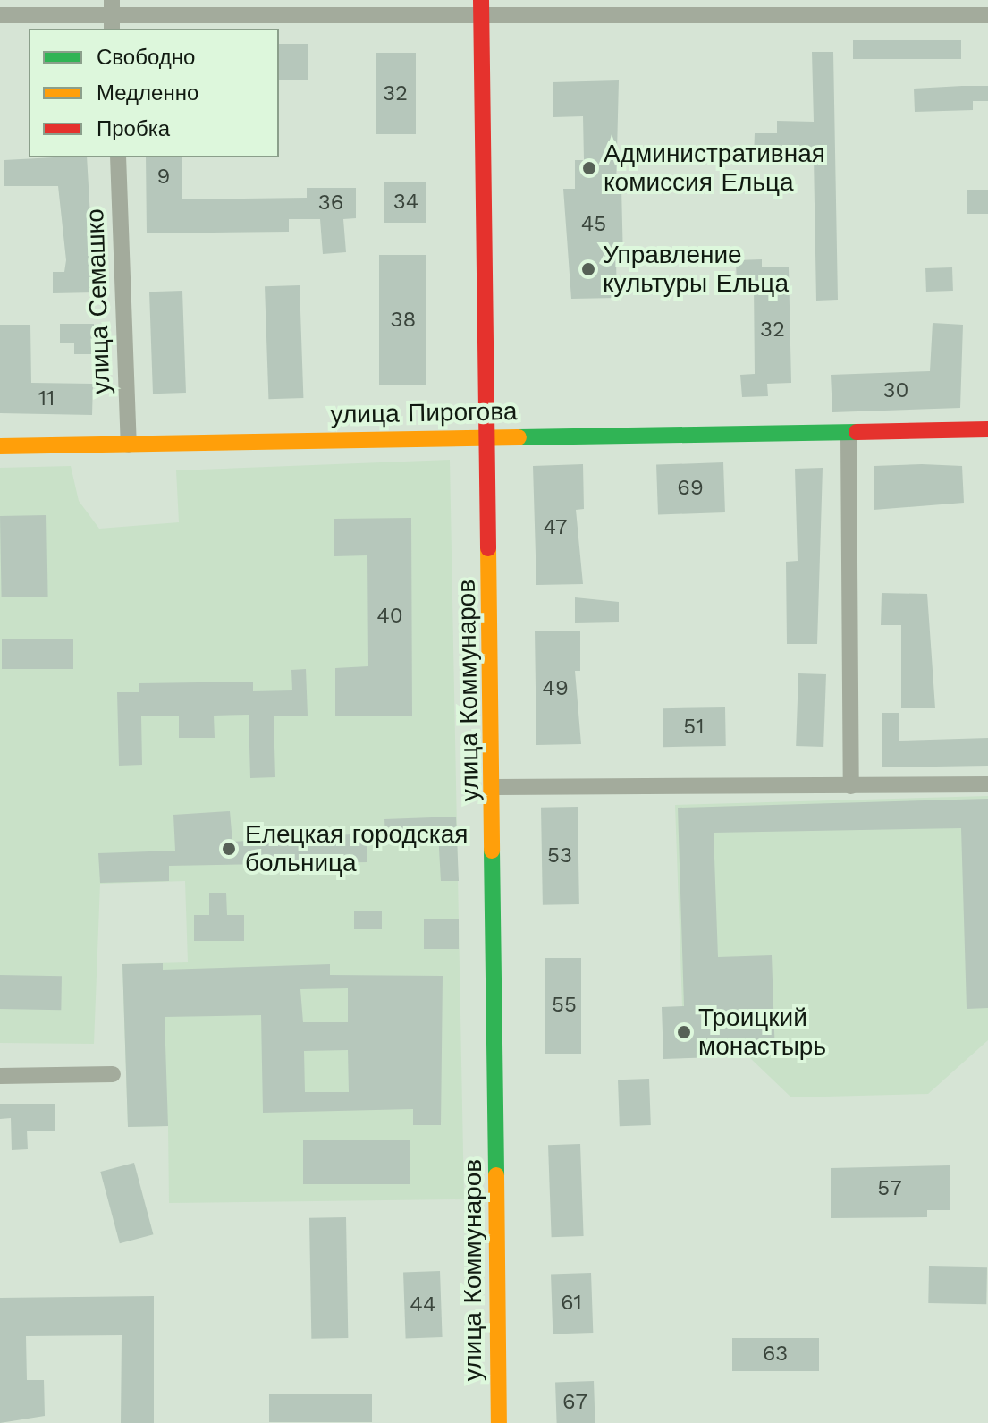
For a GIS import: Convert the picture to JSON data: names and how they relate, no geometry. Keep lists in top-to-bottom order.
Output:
{
  "streets": {
    "main road": ["улица Пирогова", "улица Коммунаров"],
    "street": ["улица Семашко"]
  },
  "crossings": [
    ["улица Семашко", "улица Пирогова"],
    ["улица Пирогова", "улица Коммунаров"]
  ],
  "places": [
    "Административная комиссия Ельца",
    "Управление культуры Ельца",
    "Елецкая городская больница",
    "Троицкий монастырь"
  ],
  "house_numbers": [
    "32",
    "9",
    "34",
    "36",
    "45",
    "38",
    "32",
    "30",
    "11",
    "69",
    "47",
    "40",
    "49",
    "51",
    "53",
    "55",
    "57",
    "61",
    "44",
    "63",
    "67"
  ],
  "legend": ["Свободно", "Медленно", "Пробка"]
}
